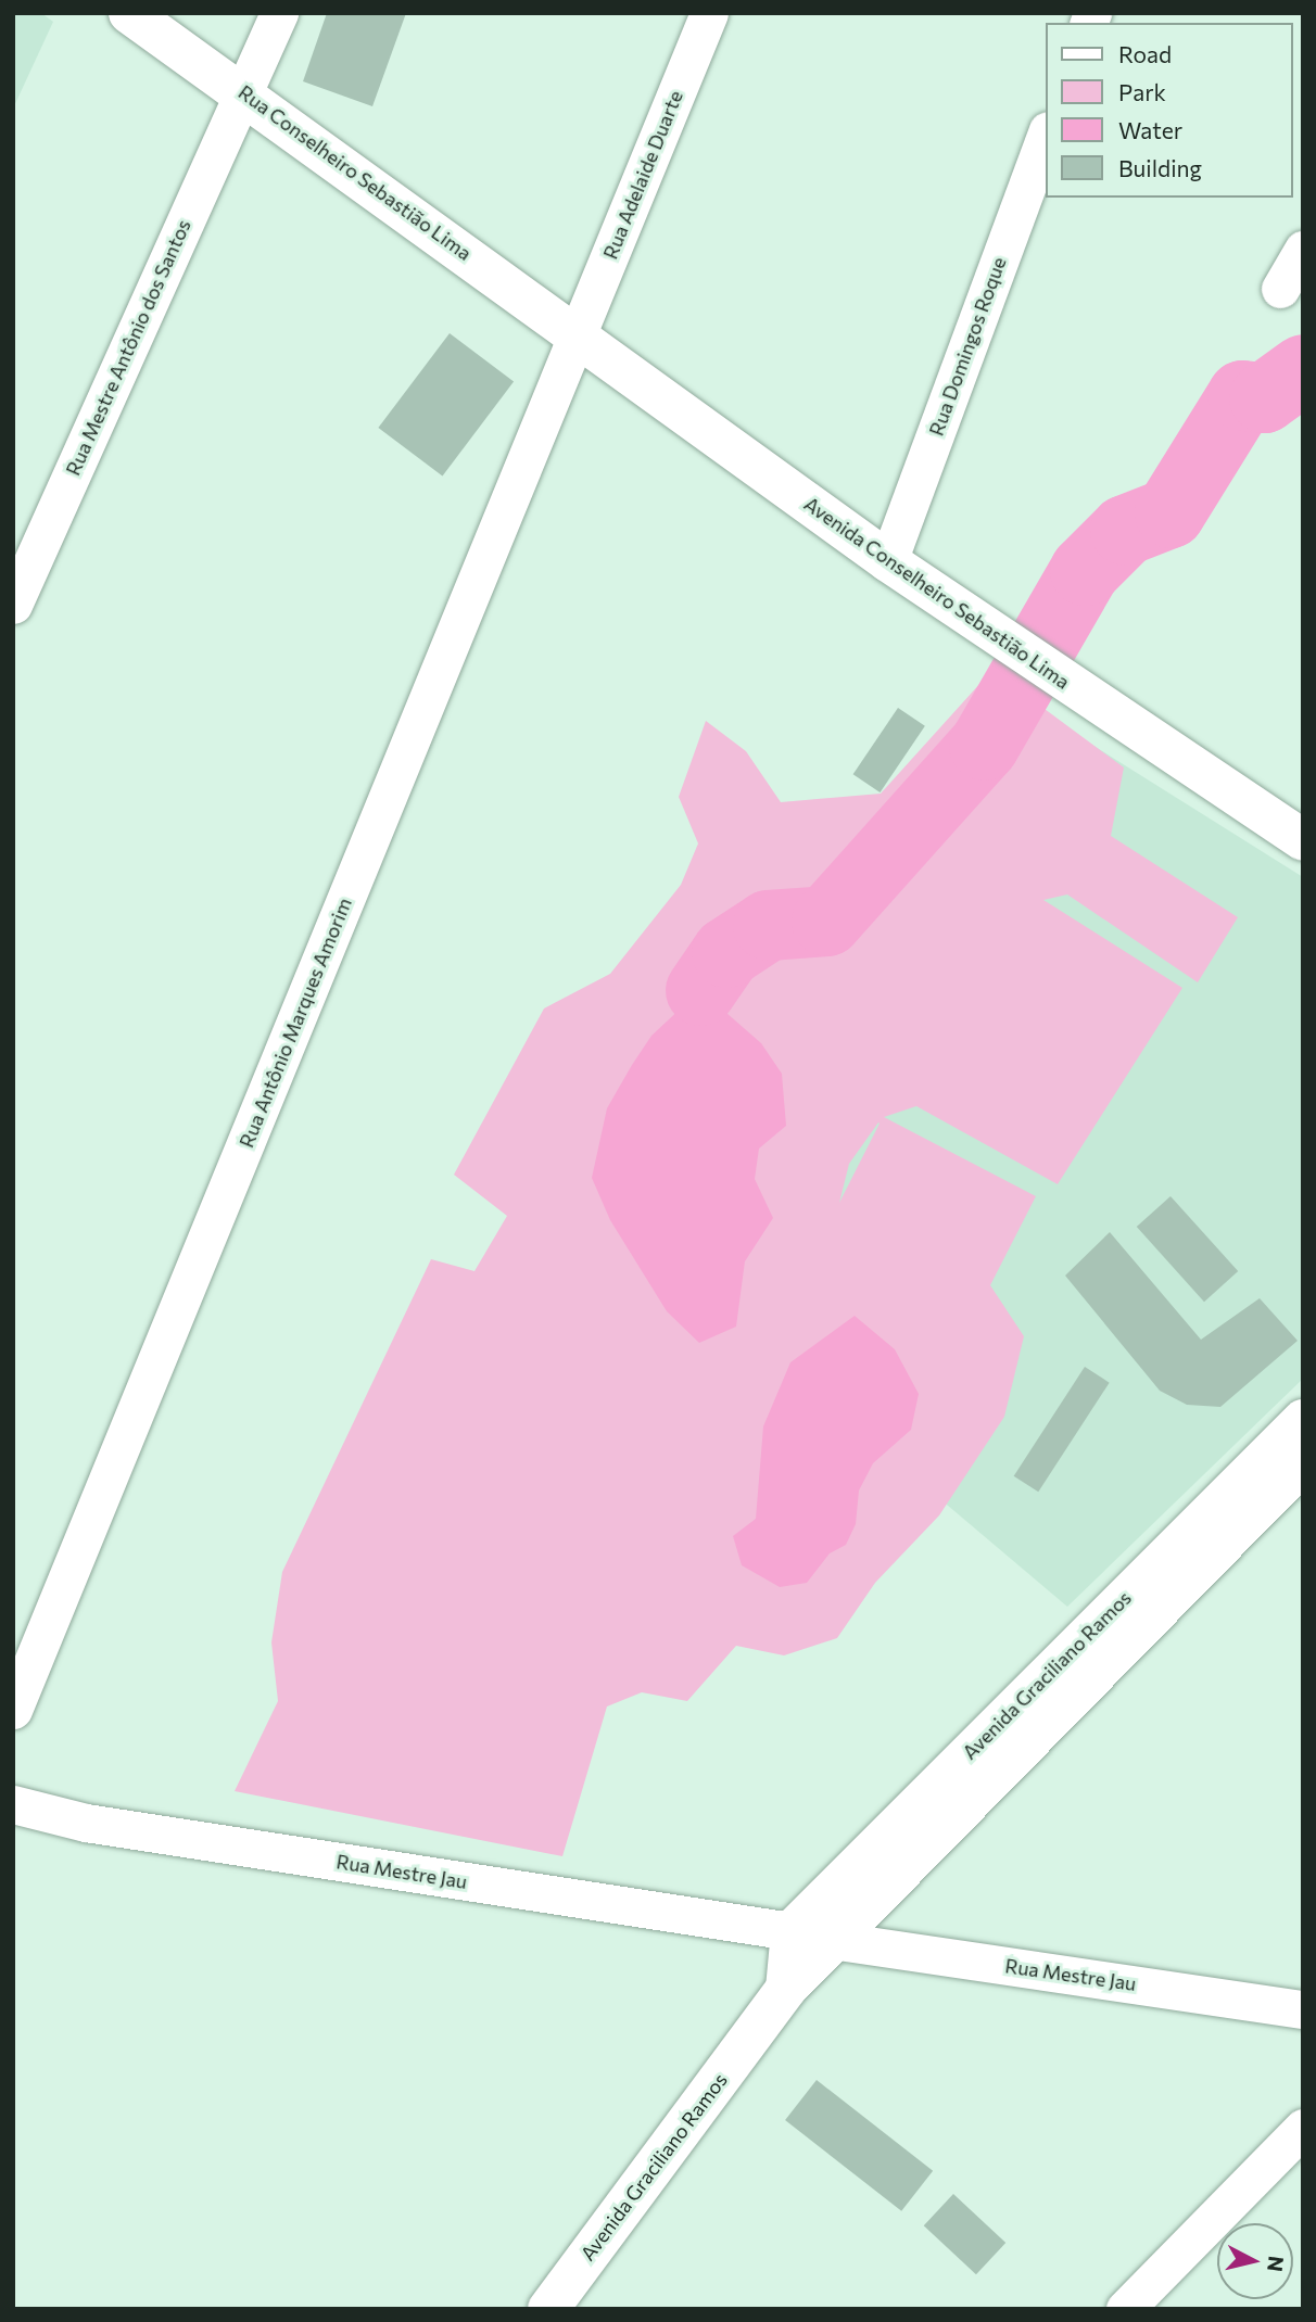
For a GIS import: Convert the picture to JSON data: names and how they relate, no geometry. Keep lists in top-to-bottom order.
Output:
{
  "streets": {
    "street": [
      "Rua Conselheiro Sebastião Lima",
      "Rua Adelaide Duarte",
      "Rua Domingos Roque",
      "Rua Mestre Antônio dos Santos",
      "Avenida Conselheiro Sebastião Lima",
      "Rua Antônio Marques Amorim",
      "Avenida Graciliano Ramos",
      "Rua Mestre Jau"
    ]
  },
  "crossings": [
    ["Rua Conselheiro Sebastião Lima", "Rua Adelaide Duarte"],
    ["Rua Conselheiro Sebastião Lima", "Rua Mestre Antônio dos Santos"],
    ["Rua Conselheiro Sebastião Lima", "Avenida Conselheiro Sebastião Lima"],
    ["Rua Conselheiro Sebastião Lima", "Rua Antônio Marques Amorim"],
    ["Rua Adelaide Duarte", "Avenida Conselheiro Sebastião Lima"],
    ["Rua Adelaide Duarte", "Rua Antônio Marques Amorim"],
    ["Rua Domingos Roque", "Avenida Conselheiro Sebastião Lima"],
    ["Avenida Conselheiro Sebastião Lima", "Rua Antônio Marques Amorim"],
    ["Avenida Graciliano Ramos", "Rua Mestre Jau"]
  ],
  "legend": [
    "Road",
    "Park",
    "Water",
    "Building"
  ],
  "north": "right"
}
